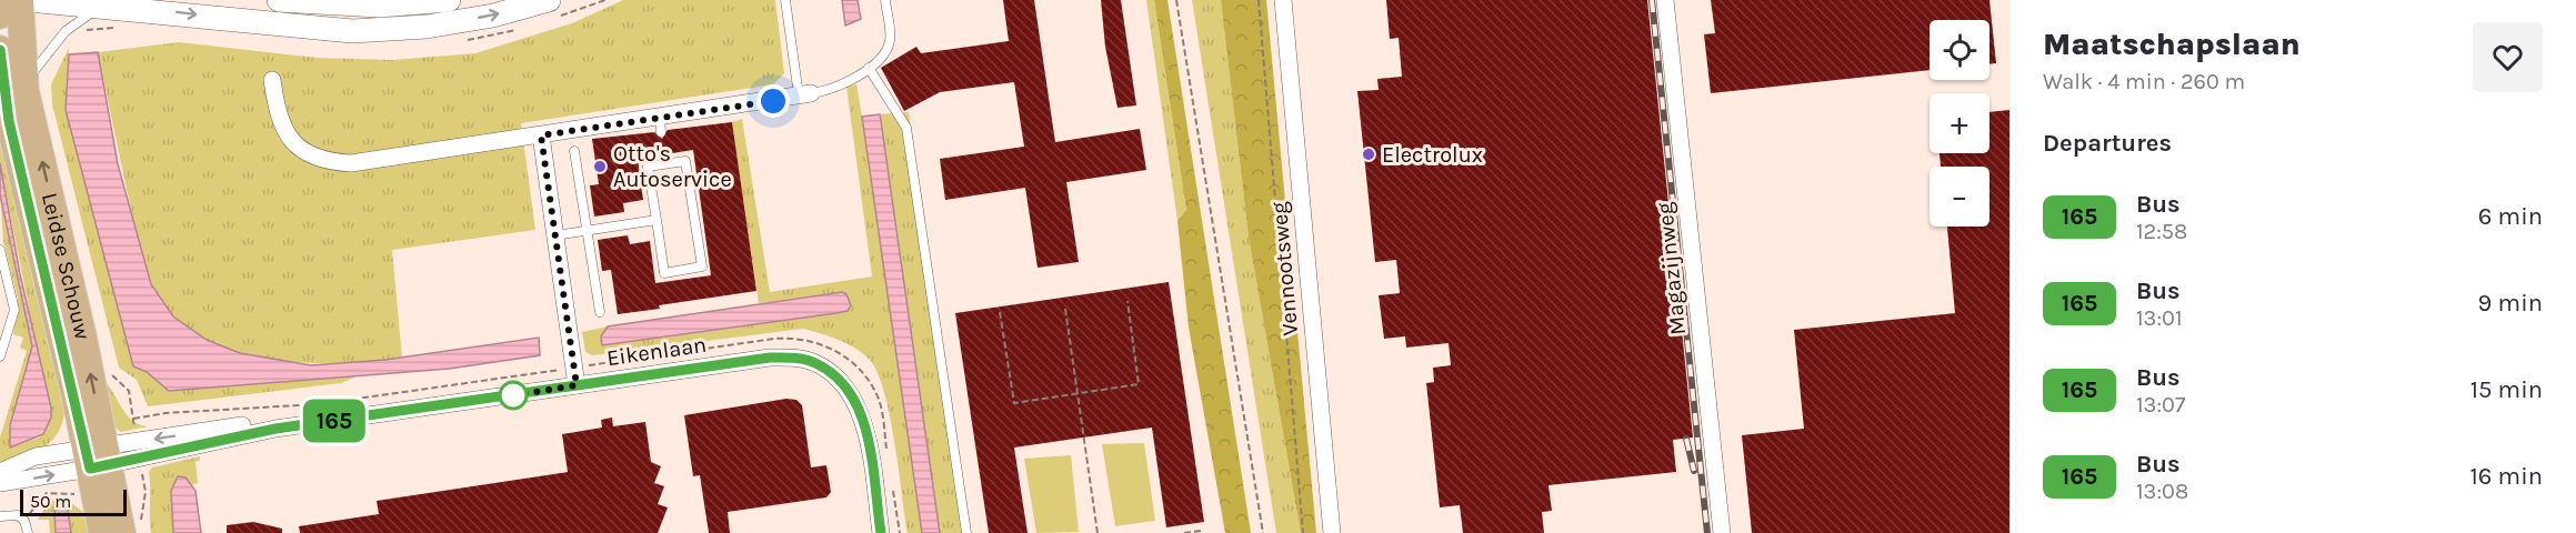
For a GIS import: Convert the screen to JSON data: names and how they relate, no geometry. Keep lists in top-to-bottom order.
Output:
{
  "streets": {
    "main road": ["Leidse Schouw"],
    "street": ["Vennootsweg", "Magazijnweg", "Eikenlaan"]
  },
  "crossings": [
    ["Leidse Schouw", "Eikenlaan"]
  ],
  "places": ["Electrolux", "Otto's Autoservice"],
  "lines": ["bus line 165"],
  "scale_bar": "50 m",
  "page": {
    "on_map": "165",
    "heading": [
      ["Maatschapslaan", "Walk · 4 min · 260 m"],
      "Departures"
    ],
    "map_buttons": ["+", "−"],
    "list": [
      {
        "mark": "165",
        "name": "Bus",
        "note": "12:58",
        "value": "6 min"
      },
      {
        "mark": "165",
        "name": "Bus",
        "note": "13:01",
        "value": "9 min"
      },
      {
        "mark": "165",
        "name": "Bus",
        "note": "13:07",
        "value": "15 min"
      },
      {
        "mark": "165",
        "name": "Bus",
        "note": "13:08",
        "value": "16 min"
      }
    ],
    "scale": "50 m"
  }
}
